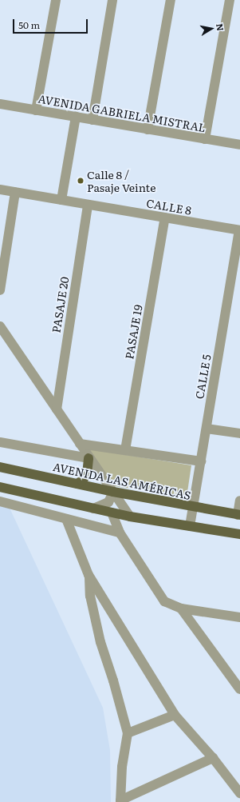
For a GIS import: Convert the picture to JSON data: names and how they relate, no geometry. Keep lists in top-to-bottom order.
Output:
{
  "streets": {
    "main road": ["AVENIDA LAS AMÉRICAS"],
    "street": [
      "AVENIDA GABRIELA MISTRAL",
      "CALLE 8",
      "PASAJE 20",
      "PASAJE 19",
      "CALLE 5"
    ]
  },
  "crossings": [
    ["CALLE 8", "PASAJE 20"],
    ["CALLE 8", "PASAJE 19"],
    ["CALLE 8", "CALLE 5"],
    ["CALLE 5", "AVENIDA LAS AMÉRICAS"]
  ],
  "places": ["Calle 8 / Pasaje Veinte"],
  "scale_bar": "50 m",
  "north": "right"
}
